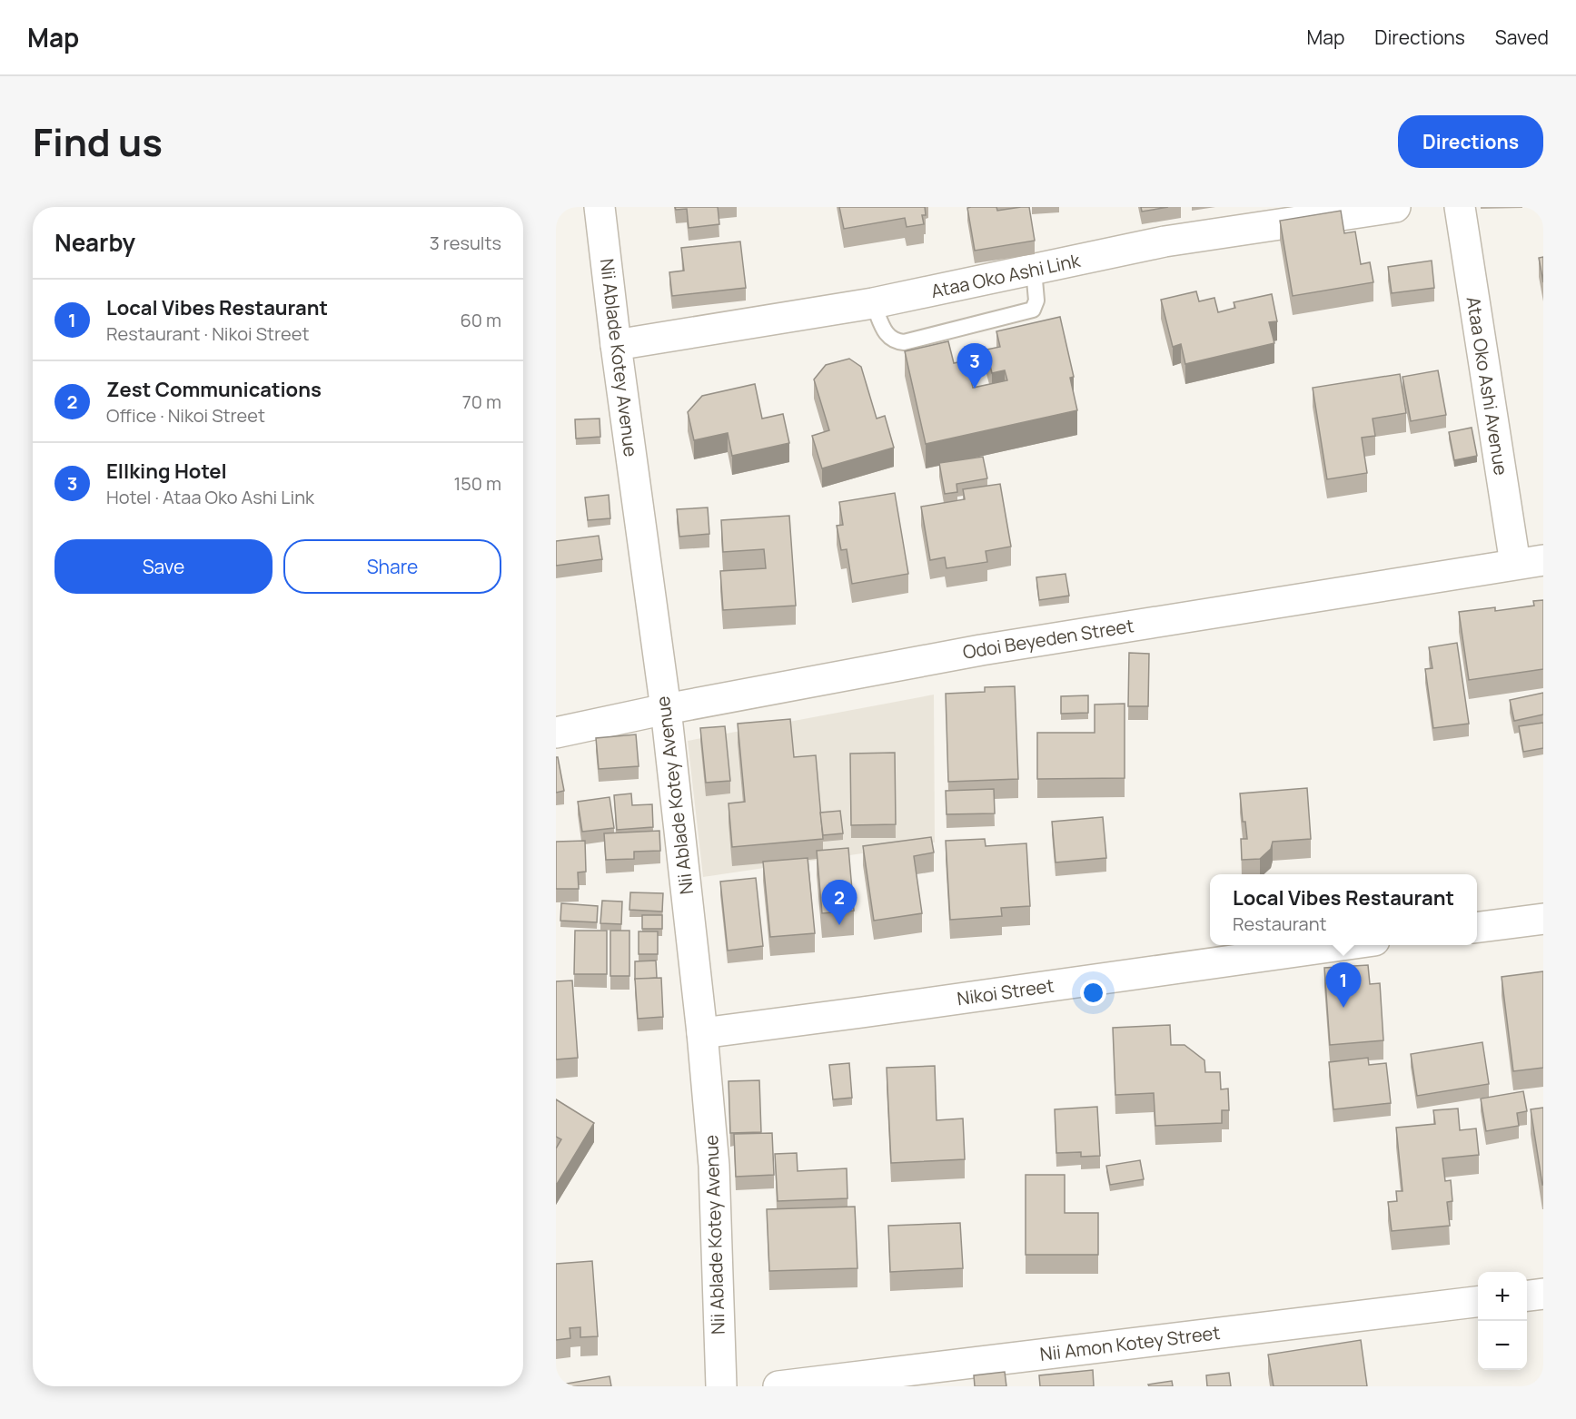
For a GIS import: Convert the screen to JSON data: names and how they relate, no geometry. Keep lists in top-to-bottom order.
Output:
{
  "streets": {
    "street": [
      "Ataa Oko Ashi Link",
      "Nii Ablade Kotey Avenue",
      "Ataa Oko Ashi Avenue",
      "Odoi Beyeden Street",
      "Nikoi Street",
      "Nii Amon Kotey Street"
    ]
  },
  "crossings": [
    ["Ataa Oko Ashi Link", "Nii Ablade Kotey Avenue"],
    ["Nii Ablade Kotey Avenue", "Odoi Beyeden Street"],
    ["Nii Ablade Kotey Avenue", "Nikoi Street"],
    ["Ataa Oko Ashi Avenue", "Odoi Beyeden Street"]
  ],
  "page": {
    "header": "Map",
    "nav": ["Map", "Directions", "Saved"],
    "title": "Find us",
    "buttons": [
      "Directions",
      ["Save", "Share"]
    ],
    "heading": ["Nearby", "3 results"],
    "list": [
      {
        "mark": "1",
        "name": "Local Vibes Restaurant",
        "note": "Restaurant · Nikoi Street",
        "value": "60 m"
      },
      {
        "mark": "2",
        "name": "Zest Communications",
        "note": "Office · Nikoi Street",
        "value": "70 m"
      },
      {
        "mark": "3",
        "name": "Ellking Hotel",
        "note": "Hotel · Ataa Oko Ashi Link",
        "value": "150 m"
      }
    ],
    "pins": ["3", "2", "1"],
    "popup": ["Local Vibes Restaurant", "Restaurant"],
    "map_buttons": ["+", "−"]
  }
}
